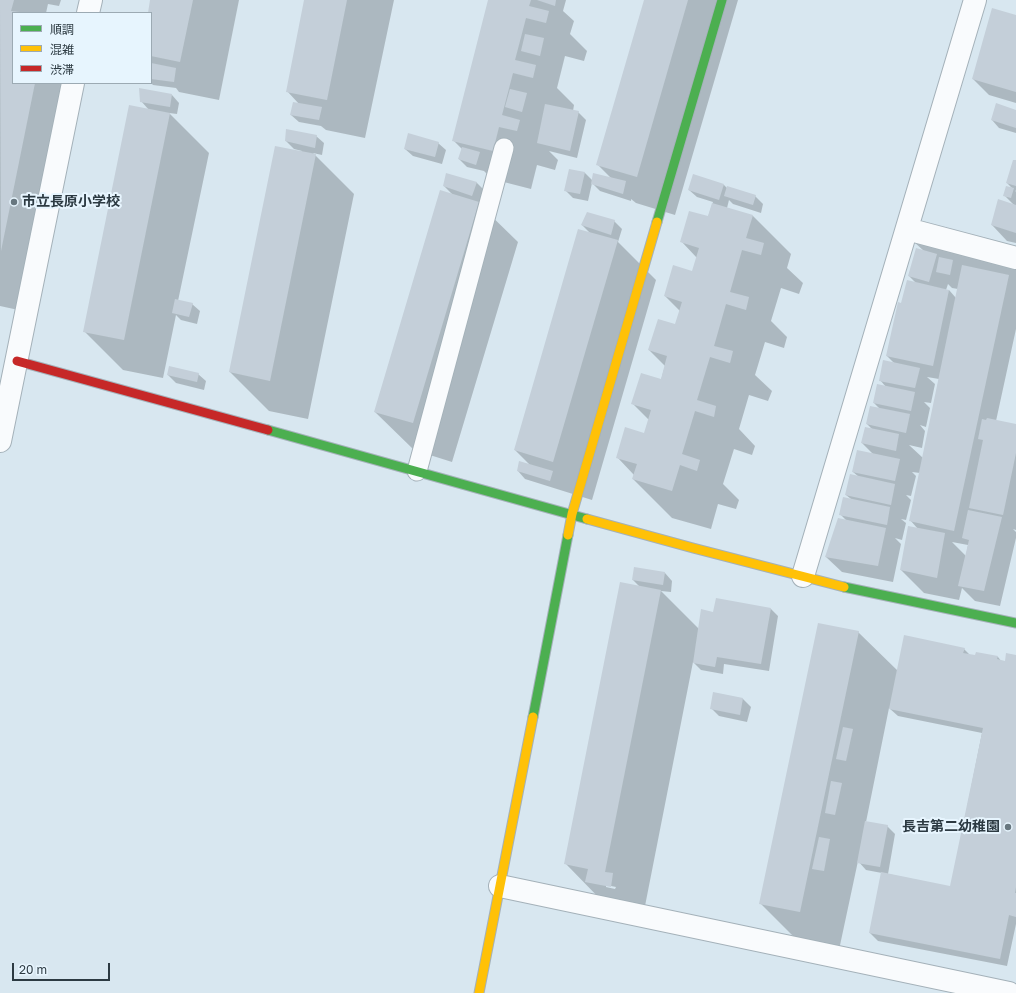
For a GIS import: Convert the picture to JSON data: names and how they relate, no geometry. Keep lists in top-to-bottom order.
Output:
{
  "places": ["市立長原小学校", "長吉第二幼稚園"],
  "legend": ["順調", "混雑", "渋滞"],
  "scale_bar": "20 m"
}
